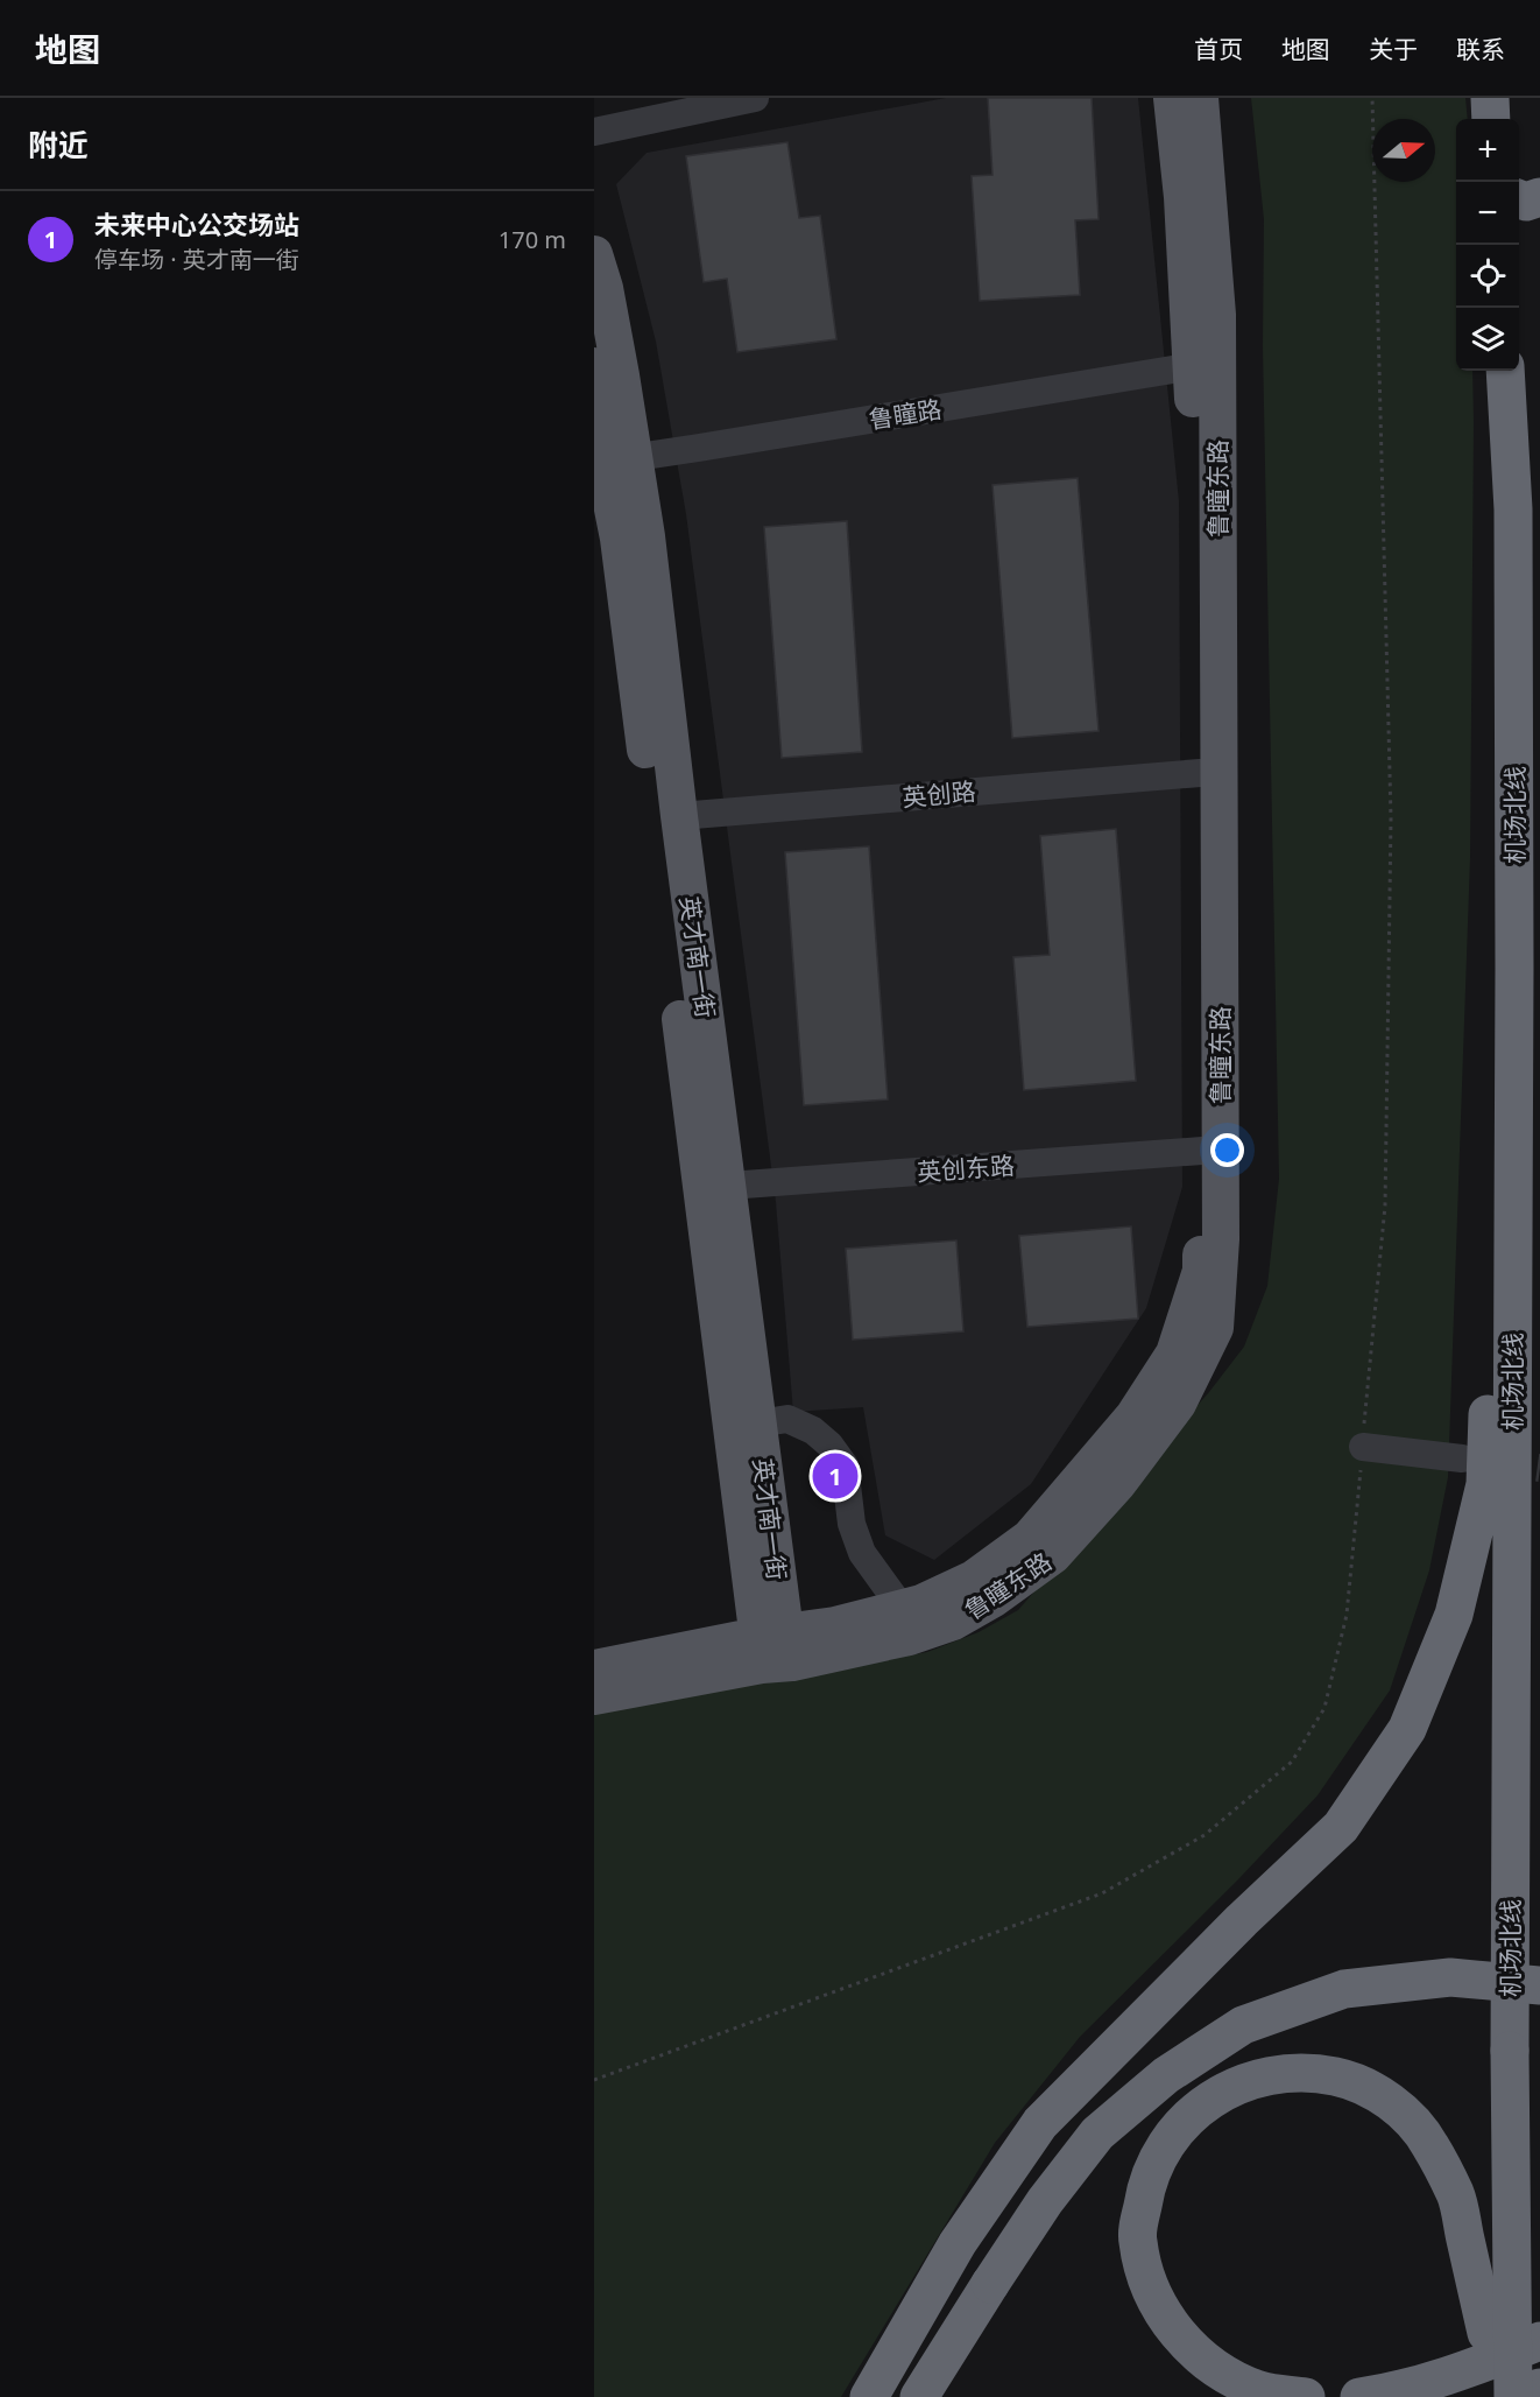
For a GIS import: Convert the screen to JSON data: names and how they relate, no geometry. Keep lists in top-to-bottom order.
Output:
{
  "streets": {
    "highway": ["机场北线"],
    "main road": ["鲁瞳东路", "英才南一街"],
    "street": ["鲁瞳路", "英创路", "英创东路"]
  },
  "crossings": [
    ["鲁瞳路", "鲁瞳东路"],
    ["鲁瞳路", "英才南一街"],
    ["鲁瞳东路", "英创路"],
    ["鲁瞳东路", "英才南一街"],
    ["鲁瞳东路", "英创东路"],
    ["英创路", "英才南一街"],
    ["英才南一街", "英创东路"]
  ],
  "north": "right",
  "page": {
    "header": "地图",
    "nav": [
      "首页",
      "地图",
      "关于",
      "联系"
    ],
    "heading": "附近",
    "map_buttons": ["+", "−"],
    "list": [
      {
        "mark": "1",
        "name": "未来中心公交场站",
        "note": "停车场 · 英才南一街",
        "value": "170 m"
      }
    ],
    "pins": "1"
  }
}
